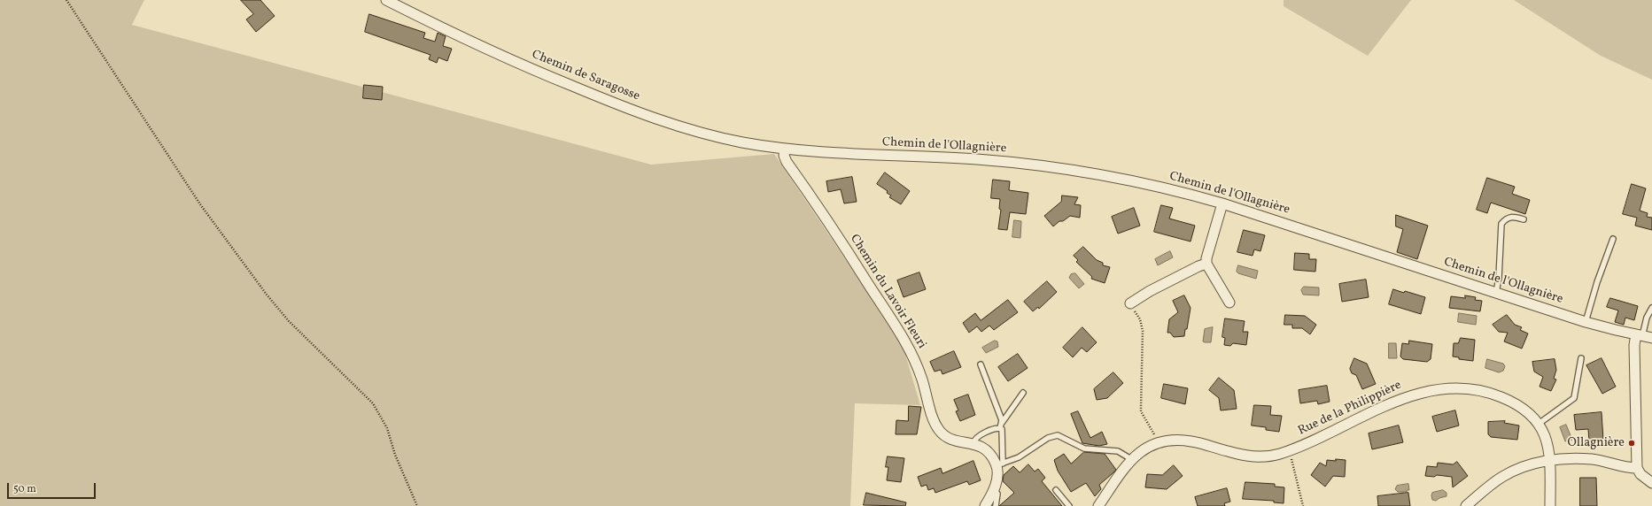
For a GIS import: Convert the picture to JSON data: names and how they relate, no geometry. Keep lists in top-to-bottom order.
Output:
{
  "streets": {
    "street": [
      "Chemin de Saragosse",
      "Chemin de l'Ollagnière",
      "Chemin du Lavoir Fleuri",
      "Rue de la Philippière"
    ]
  },
  "crossings": [
    ["Chemin de Saragosse", "Chemin de l'Ollagnière"],
    ["Chemin de Saragosse", "Chemin du Lavoir Fleuri"],
    ["Chemin de l'Ollagnière", "Chemin du Lavoir Fleuri"]
  ],
  "places": ["Ollagnière"],
  "scale_bar": "50 m"
}
